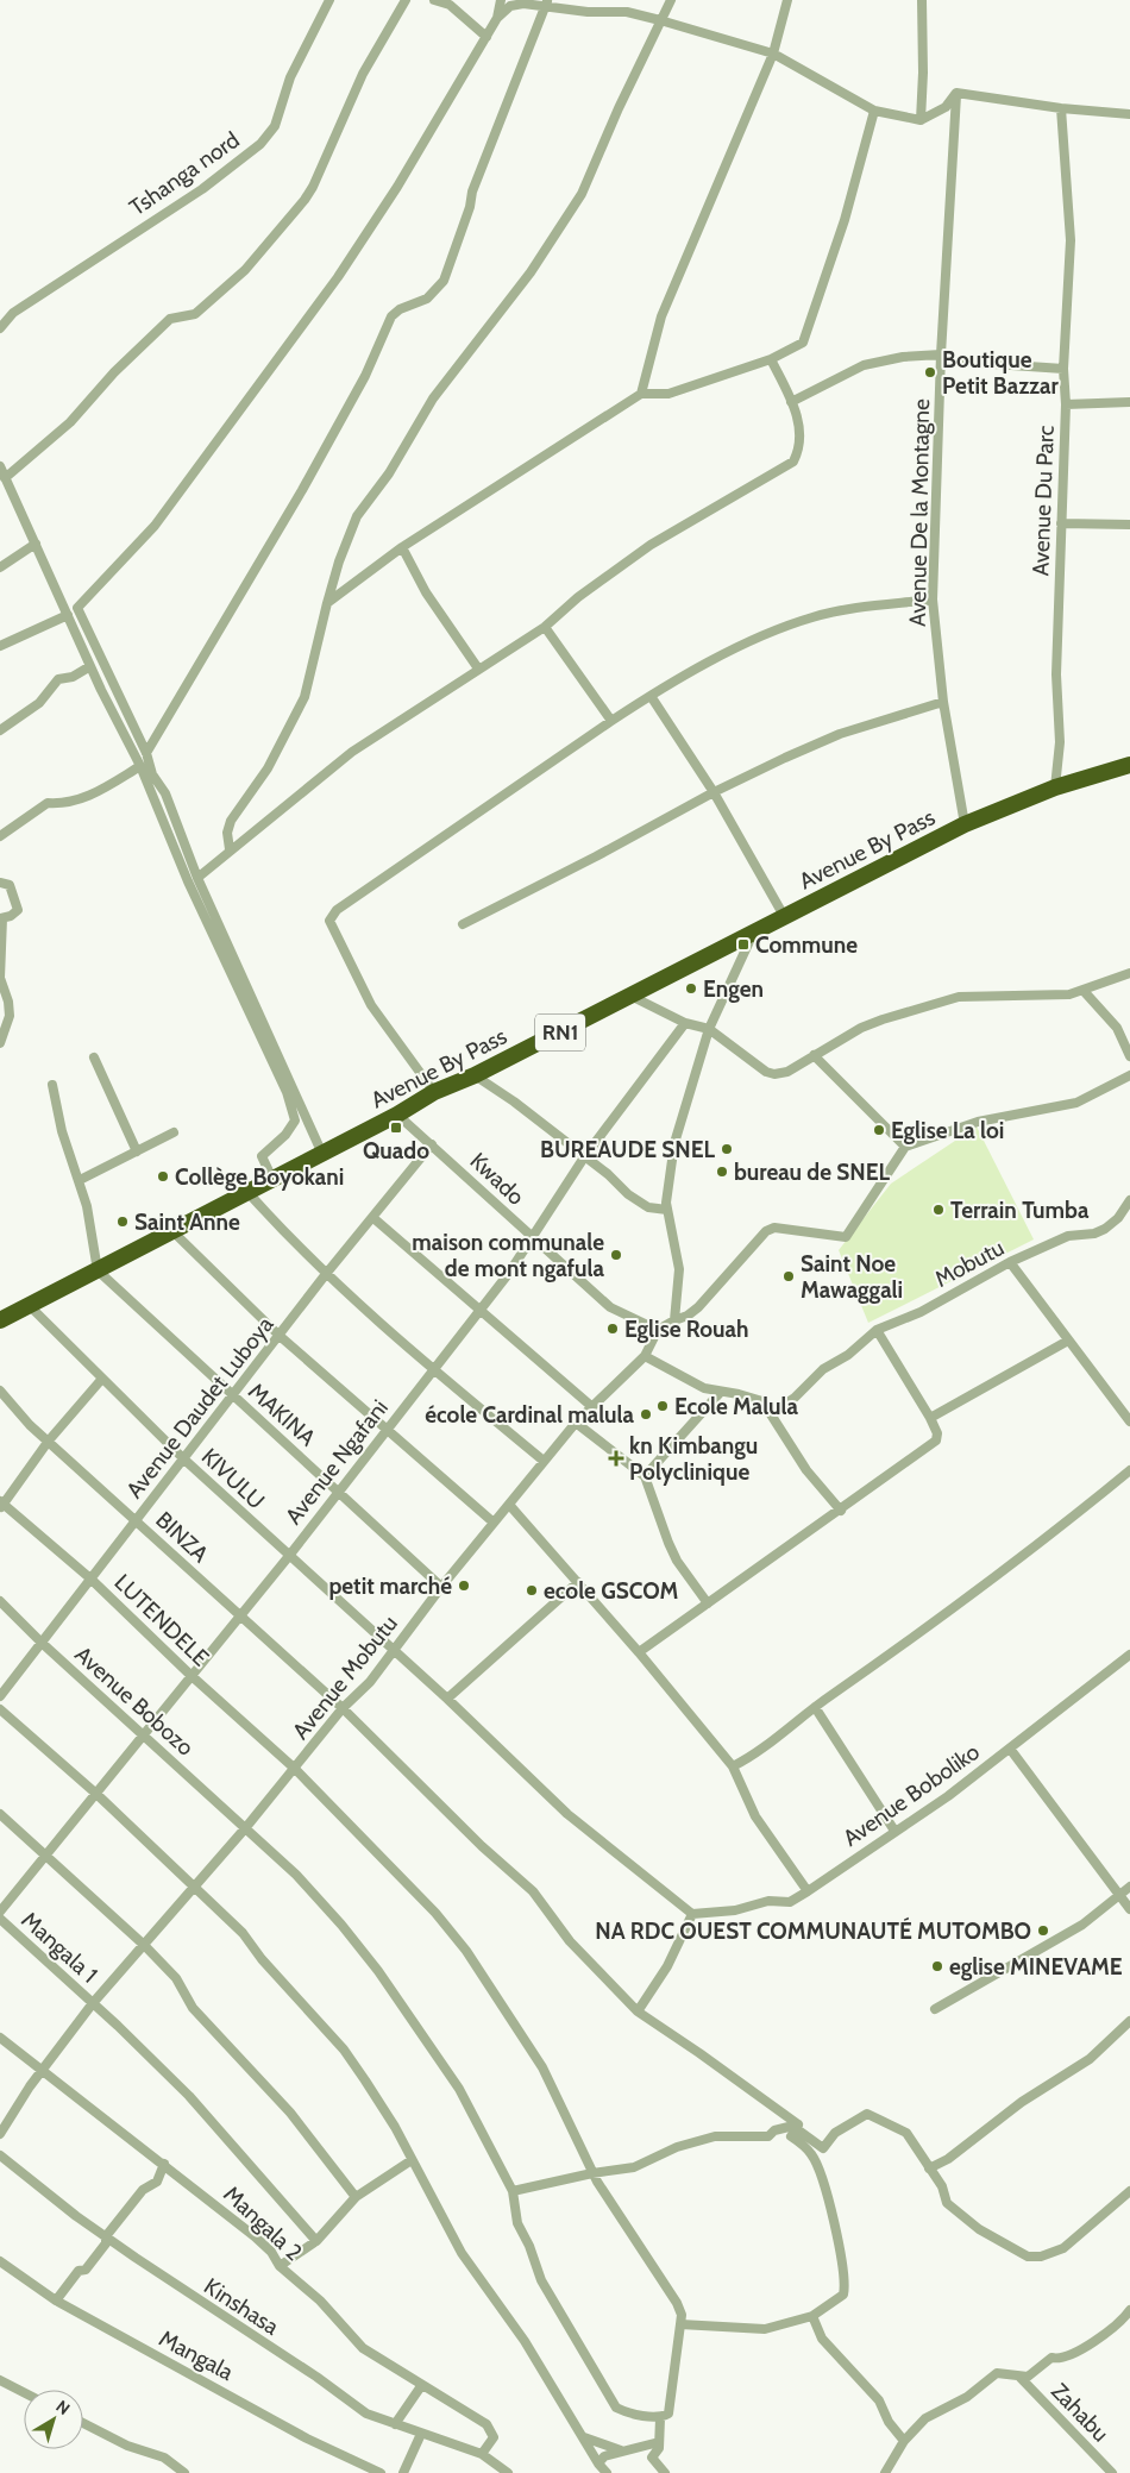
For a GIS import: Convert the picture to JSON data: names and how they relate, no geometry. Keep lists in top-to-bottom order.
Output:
{
  "streets": {
    "highway": ["Avenue By Pass", "RN1"],
    "street": [
      "Tshanga nord",
      "Avenue Du Parc",
      "Avenue De la Montagne",
      "Kwado",
      "Mobutu",
      "Avenue Daudet Luboya",
      "MAKINA",
      "Avenue Ngafani",
      "KIVULU",
      "BINZA",
      "LUTENDELE",
      "Avenue Mobutu",
      "Avenue Bobozo",
      "Avenue Boboliko",
      "Mangala 1",
      "Mangala 2",
      "Kinshasa",
      "Mangala",
      "Zahabu"
    ]
  },
  "crossings": [
    ["Avenue Du Parc", "Avenue By Pass"],
    ["Avenue De la Montagne", "Avenue By Pass"],
    ["Avenue By Pass", "Kwado"],
    ["Avenue By Pass", "MAKINA"],
    ["Avenue By Pass", "KIVULU"],
    ["Kwado", "Avenue Daudet Luboya"],
    ["Kwado", "Avenue Ngafani"],
    ["Kwado", "Avenue Mobutu"],
    ["Avenue Daudet Luboya", "MAKINA"],
    ["Avenue Daudet Luboya", "KIVULU"],
    ["Avenue Daudet Luboya", "BINZA"],
    ["Avenue Daudet Luboya", "LUTENDELE"],
    ["Avenue Daudet Luboya", "Avenue Bobozo"],
    ["MAKINA", "Avenue Ngafani"],
    ["MAKINA", "Avenue Mobutu"],
    ["Avenue Ngafani", "KIVULU"],
    ["Avenue Ngafani", "BINZA"],
    ["Avenue Ngafani", "LUTENDELE"],
    ["Avenue Ngafani", "Avenue Bobozo"],
    ["KIVULU", "Avenue Mobutu"],
    ["KIVULU", "Avenue Boboliko"],
    ["BINZA", "LUTENDELE"],
    ["BINZA", "Avenue Mobutu"],
    ["LUTENDELE", "Avenue Mobutu"],
    ["Avenue Mobutu", "Avenue Bobozo"],
    ["Avenue Mobutu", "Mangala 1"],
    ["Avenue Mobutu", "Mangala 2"],
    ["Mangala 2", "Kinshasa"]
  ],
  "places": {
    "other": [
      "Boutique Petit Bazzar",
      "Engen",
      "Eglise La loi",
      "BUREAUDE SNEL",
      "bureau de SNEL",
      "Collège Boyokani",
      "Terrain Tumba",
      "Saint Anne",
      "maison communale de mont ngafula",
      "Saint Noe Mawaggali",
      "Eglise Rouah",
      "Ecole Malula",
      "école Cardinal malula",
      "petit marché",
      "ecole GSCOM",
      "NA RDC OUEST COMMUNAUTÉ MUTOMBO",
      "eglise MINEVAME"
    ],
    "transit": ["Commune", "Quado"],
    "health": ["kn Kimbangu Polyclinique"]
  },
  "north": "top right"
}
